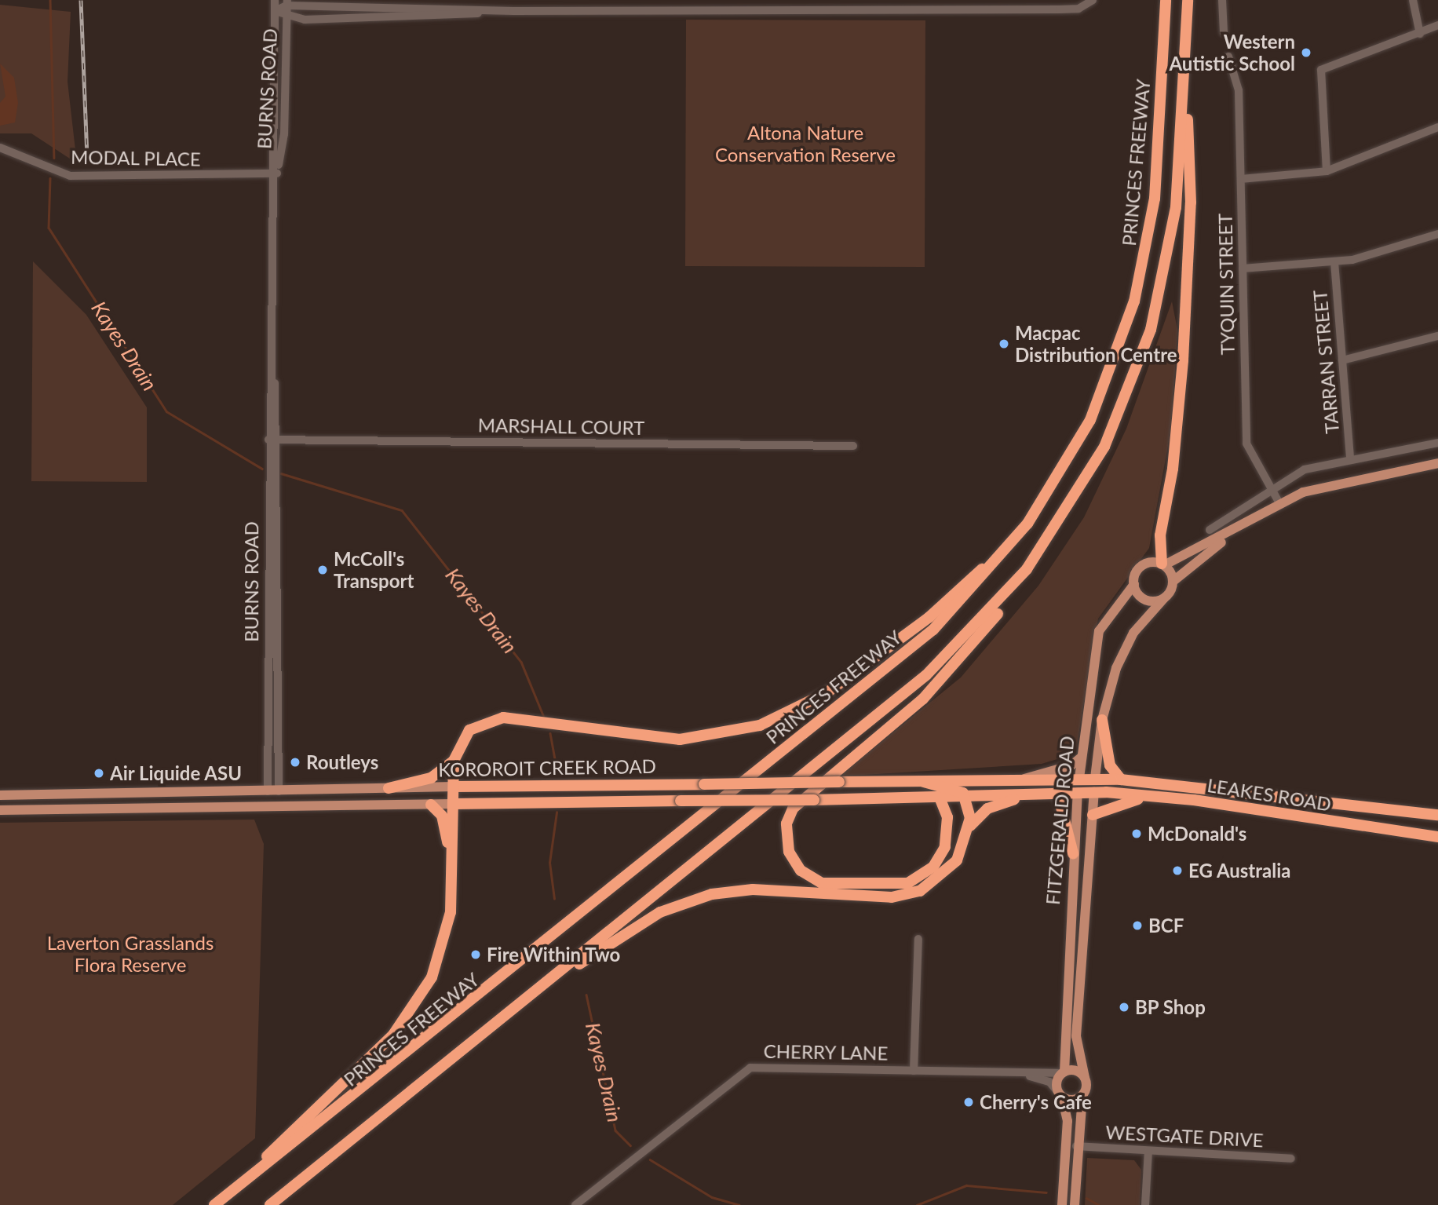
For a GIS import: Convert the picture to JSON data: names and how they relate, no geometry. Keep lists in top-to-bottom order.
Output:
{
  "streets": {
    "highway": [
      "PRINCES FREEWAY",
      "KOROROIT CREEK ROAD",
      "LEAKES ROAD",
      "FITZGERALD ROAD"
    ],
    "street": [
      "BURNS ROAD",
      "MODAL PLACE",
      "TYQUIN STREET",
      "TARRAN STREET",
      "MARSHALL COURT",
      "CHERRY LANE",
      "WESTGATE DRIVE"
    ]
  },
  "crossings": [
    ["BURNS ROAD", "MODAL PLACE"],
    ["BURNS ROAD", "MARSHALL COURT"],
    ["BURNS ROAD", "KOROROIT CREEK ROAD"],
    ["KOROROIT CREEK ROAD", "LEAKES ROAD"],
    ["KOROROIT CREEK ROAD", "FITZGERALD ROAD"],
    ["LEAKES ROAD", "FITZGERALD ROAD"],
    ["FITZGERALD ROAD", "CHERRY LANE"]
  ],
  "water": ["Kayes Drain"],
  "parks": ["Altona Nature Conservation Reserve", "Laverton Grasslands Flora Reserve"],
  "places": [
    "Western Autistic School",
    "Macpac Distribution Centre",
    "McColl's Transport",
    "Routleys",
    "Air Liquide ASU",
    "McDonald's",
    "EG Australia",
    "BCF",
    "Fire Within Two",
    "BP Shop",
    "Cherry's Cafe"
  ]
}
